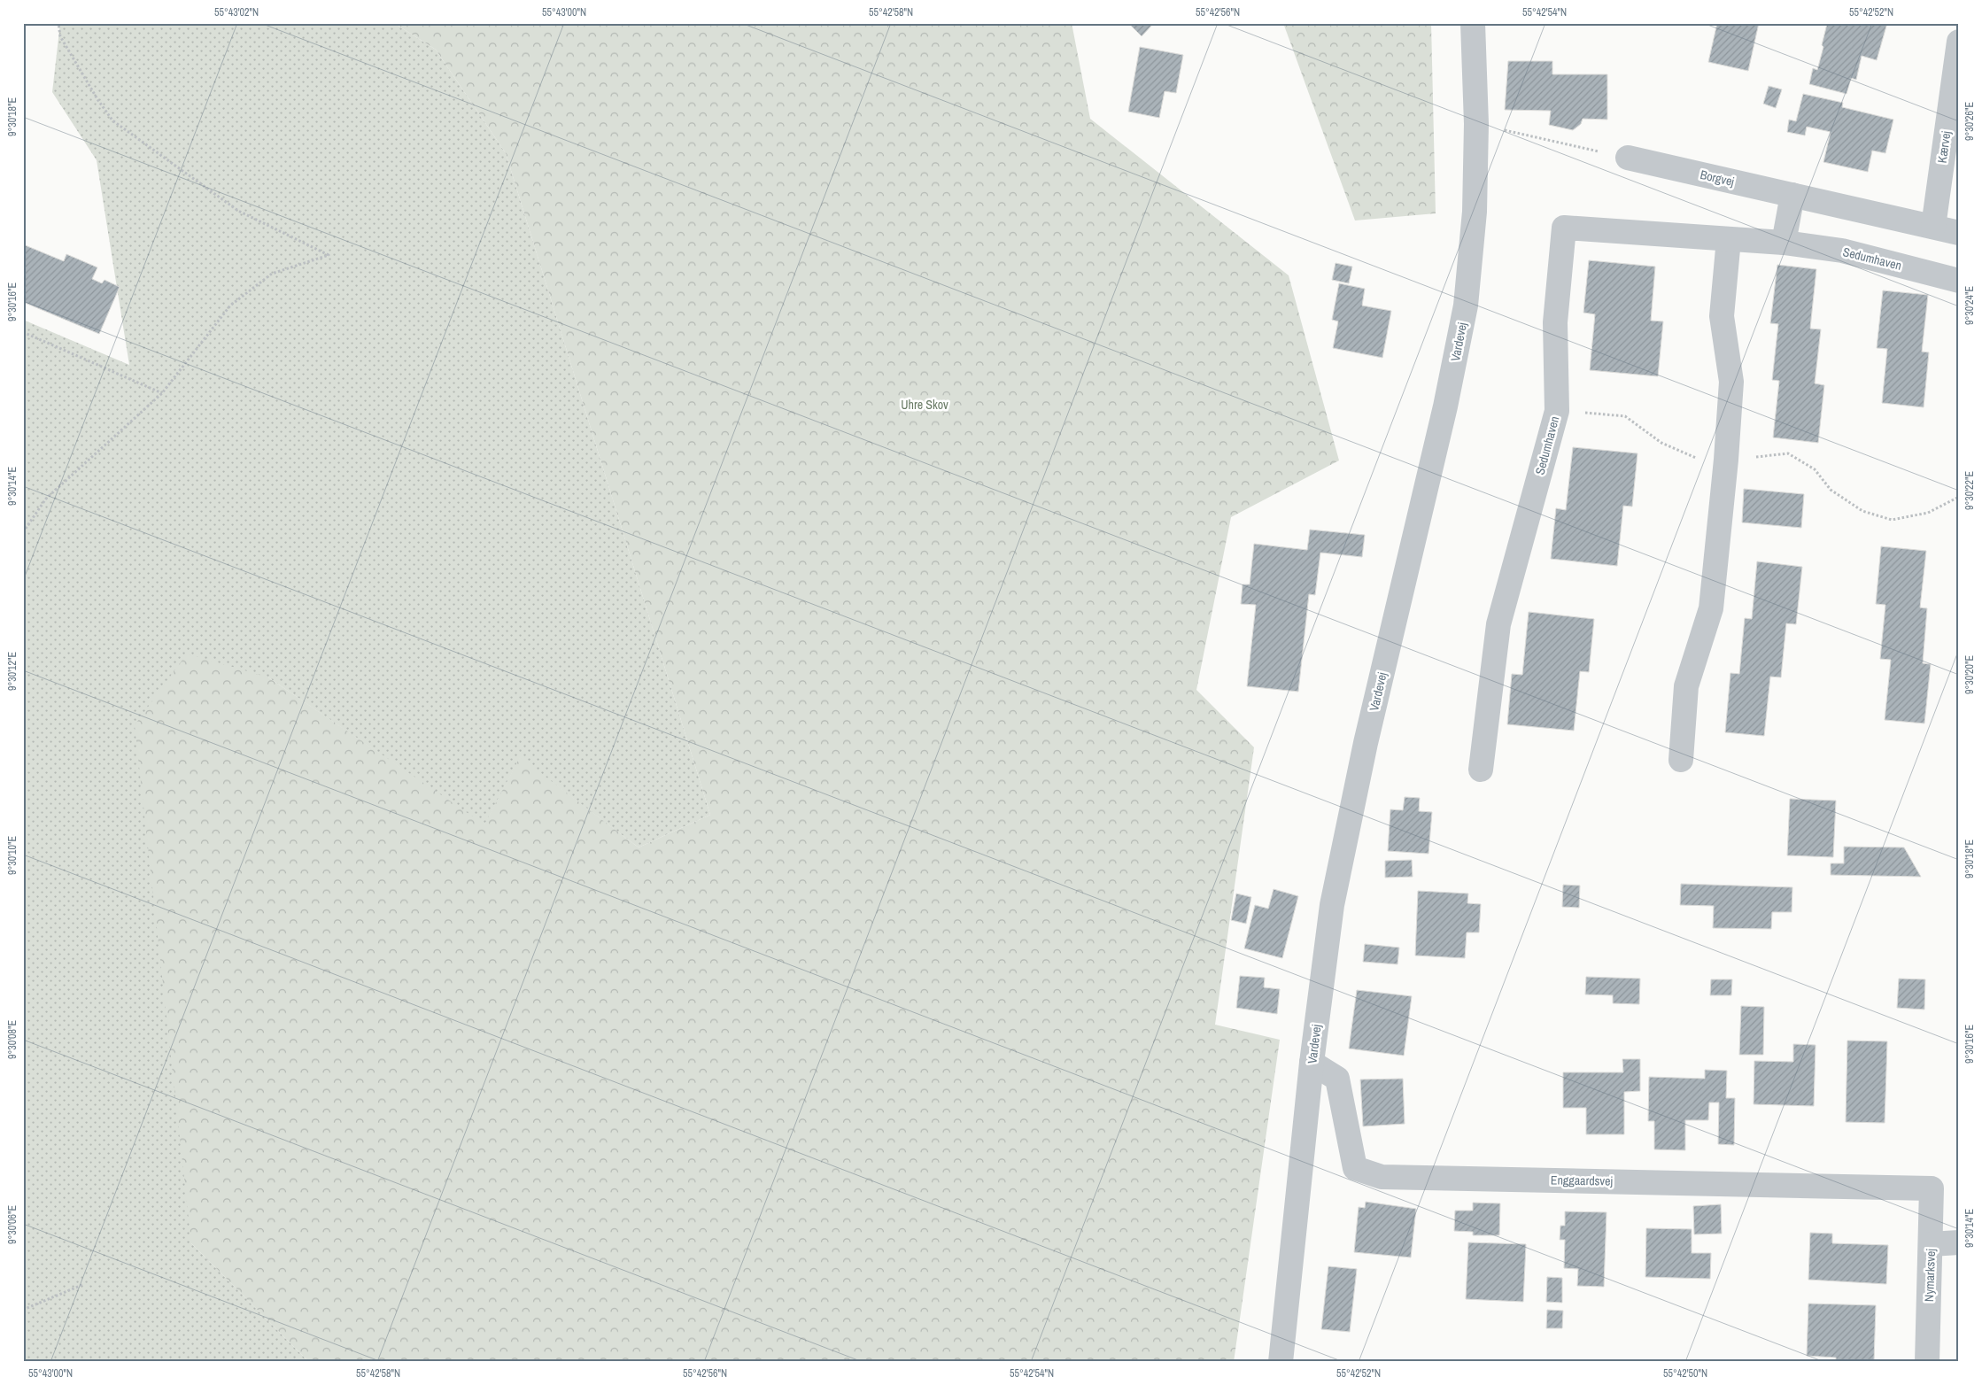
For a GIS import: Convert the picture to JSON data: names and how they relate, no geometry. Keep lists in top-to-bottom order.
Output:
{
  "streets": {
    "street": [
      "Kærvej",
      "Borgvej",
      "Sedumhaven",
      "Vardevej",
      "Enggaardsvej",
      "Nymarksvej"
    ]
  },
  "crossings": [
    ["Kærvej", "Borgvej"],
    ["Vardevej", "Enggaardsvej"],
    ["Enggaardsvej", "Nymarksvej"]
  ],
  "parks": ["Uhre Skov"],
  "coordinates": [
    "55°43'02\"N",
    "55°43'00\"N",
    "55°42'58\"N",
    "55°42'56\"N",
    "55°42'54\"N",
    "55°42'52\"N",
    "9°30'18\"E",
    "9°30'26\"E",
    "9°30'16\"E",
    "9°30'24\"E",
    "9°30'14\"E",
    "9°30'22\"E",
    "9°30'12\"E",
    "9°30'20\"E",
    "9°30'10\"E",
    "9°30'08\"E",
    "9°30'06\"E",
    "55°42'50\"N"
  ]
}
